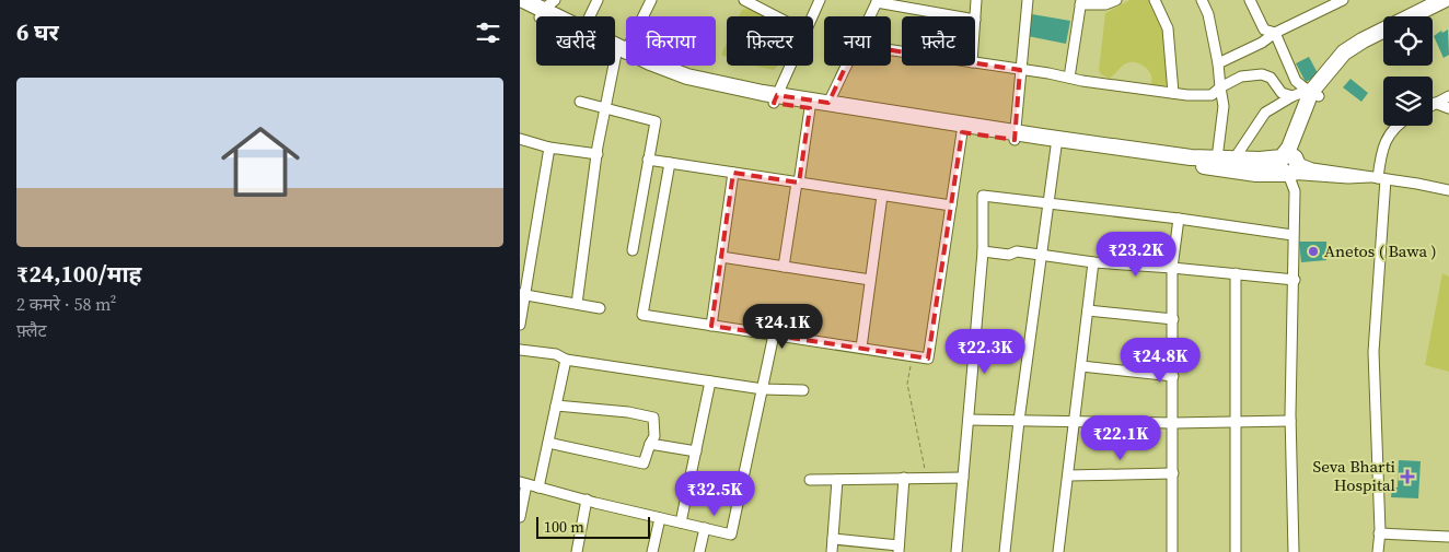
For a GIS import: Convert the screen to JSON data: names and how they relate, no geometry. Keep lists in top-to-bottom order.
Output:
{
  "places": {
    "other": ["Anetos ( Bawa )"],
    "health": ["Seva Bharti Hospital"]
  },
  "scale_bar": "100 m",
  "page": {
    "heading": "6 घर",
    "chip": [
      "खरीदें",
      "किराया",
      "फ़िल्टर",
      "नया",
      "फ़्लैट"
    ],
    "list": [
      {
        "name": "₹24,100/माह",
        "note": "2 कमरे · 58 m² · फ़्लैट"
      }
    ],
    "price": [
      "₹23.2K",
      "₹24.1K",
      "₹22.3K",
      "₹24.8K",
      "₹22.1K",
      "₹32.5K"
    ],
    "scale": "100 m"
  }
}
